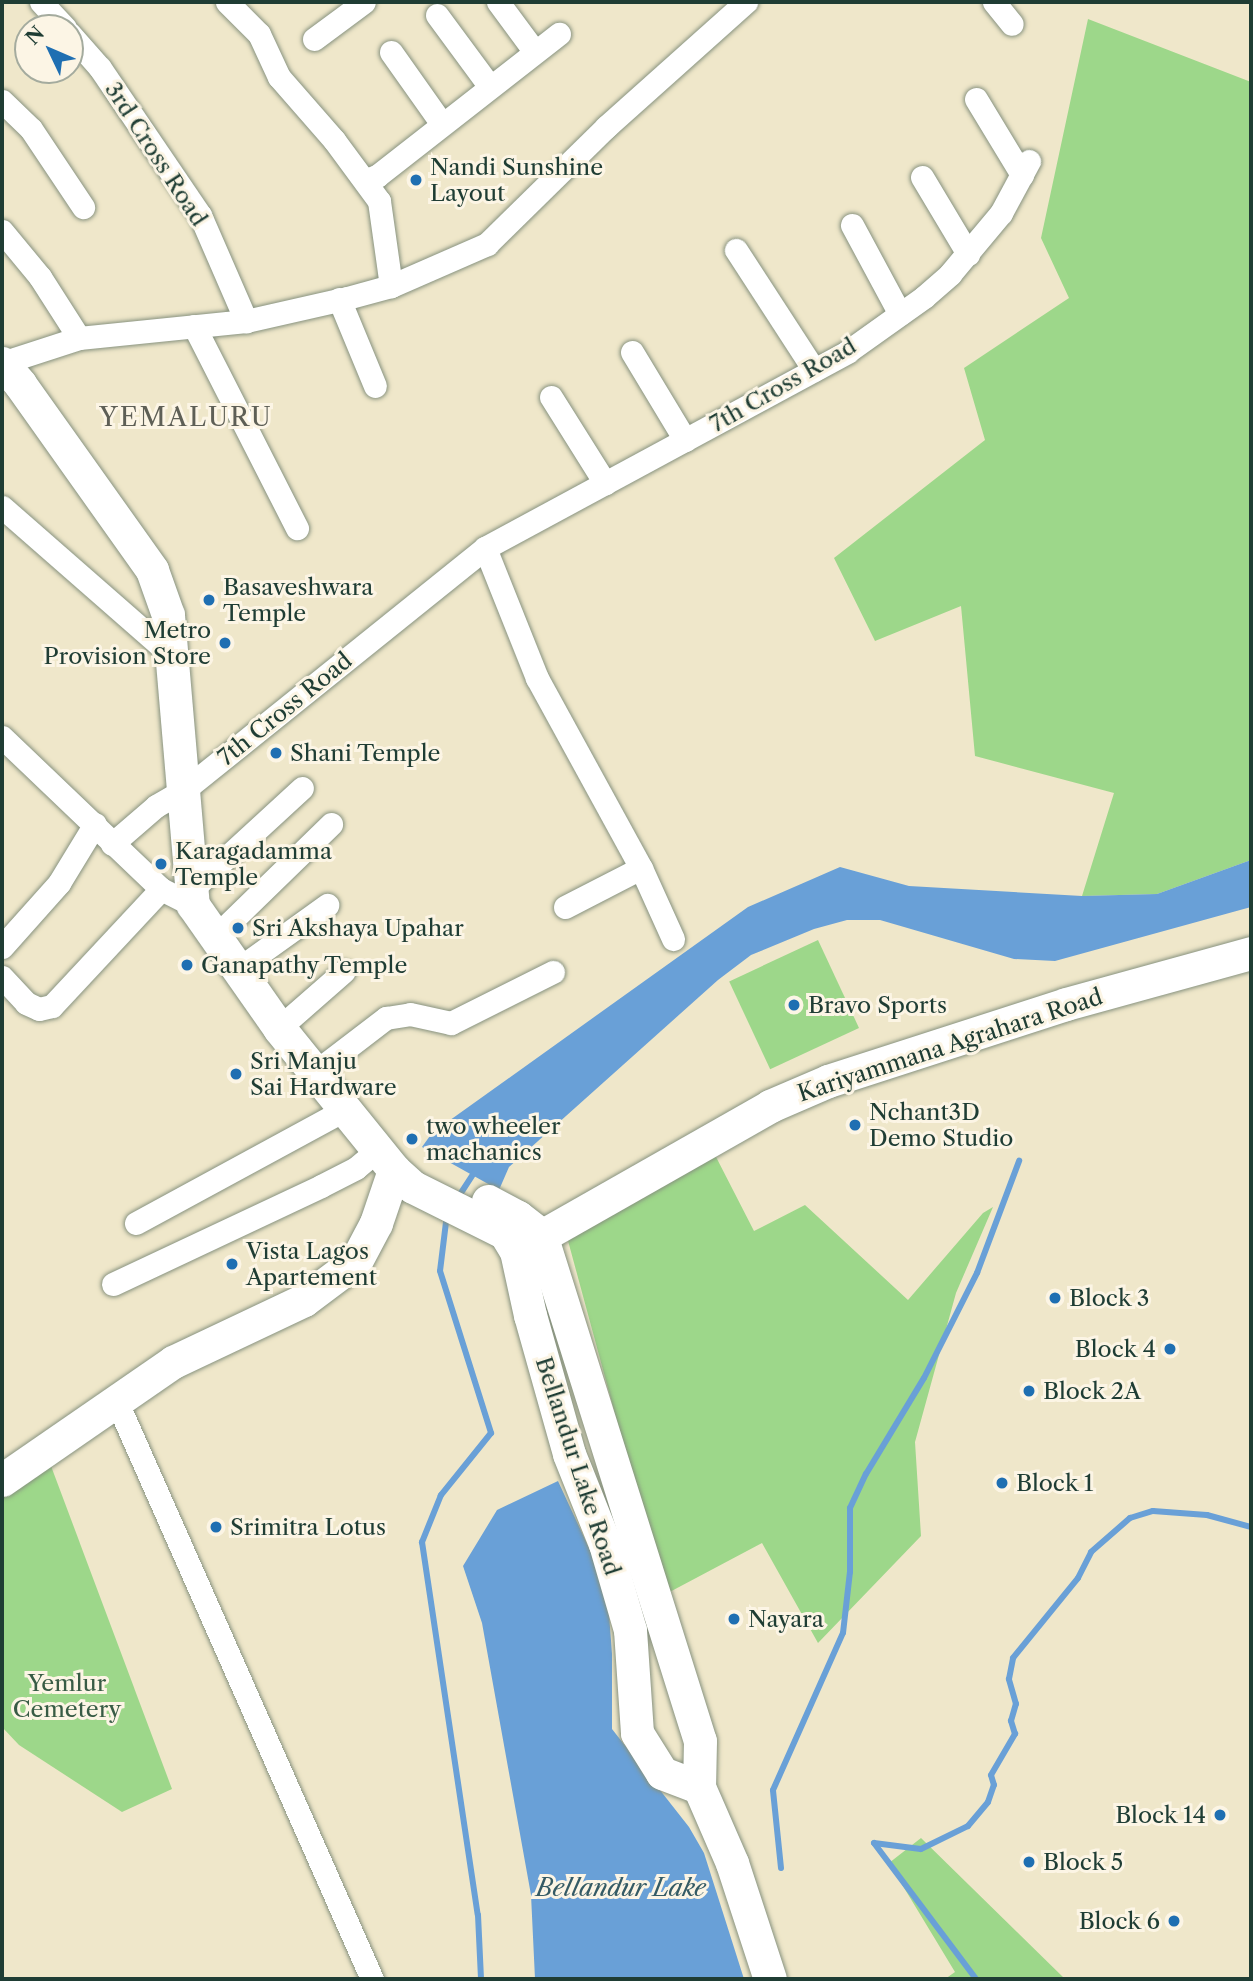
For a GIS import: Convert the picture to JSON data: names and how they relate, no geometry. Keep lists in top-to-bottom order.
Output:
{
  "streets": {
    "street": [
      "3rd Cross Road",
      "7th Cross Road",
      "Kariyammana Agrahara Road",
      "Bellandur Lake Road"
    ]
  },
  "crossings": [
    ["Kariyammana Agrahara Road", "Bellandur Lake Road"]
  ],
  "districts": ["YEMALURU"],
  "water": ["Bellandur Lake"],
  "parks": ["Yemlur Cemetery"],
  "places": [
    "Nandi Sunshine Layout",
    "Basaveshwara Temple",
    "Metro Provision Store",
    "Shani Temple",
    "Karagadamma Temple",
    "Sri Akshaya Upahar",
    "Ganapathy Temple",
    "Bravo Sports",
    "Sri Manju Sai Hardware",
    "Nchant3D Demo Studio",
    "two wheeler machanics",
    "Vista Lagos Apartement",
    "Block 3",
    "Block 4",
    "Block 2A",
    "Block 1",
    "Srimitra Lotus",
    "Nayara",
    "Block 14",
    "Block 5",
    "Block 6"
  ],
  "north": "top left"
}
